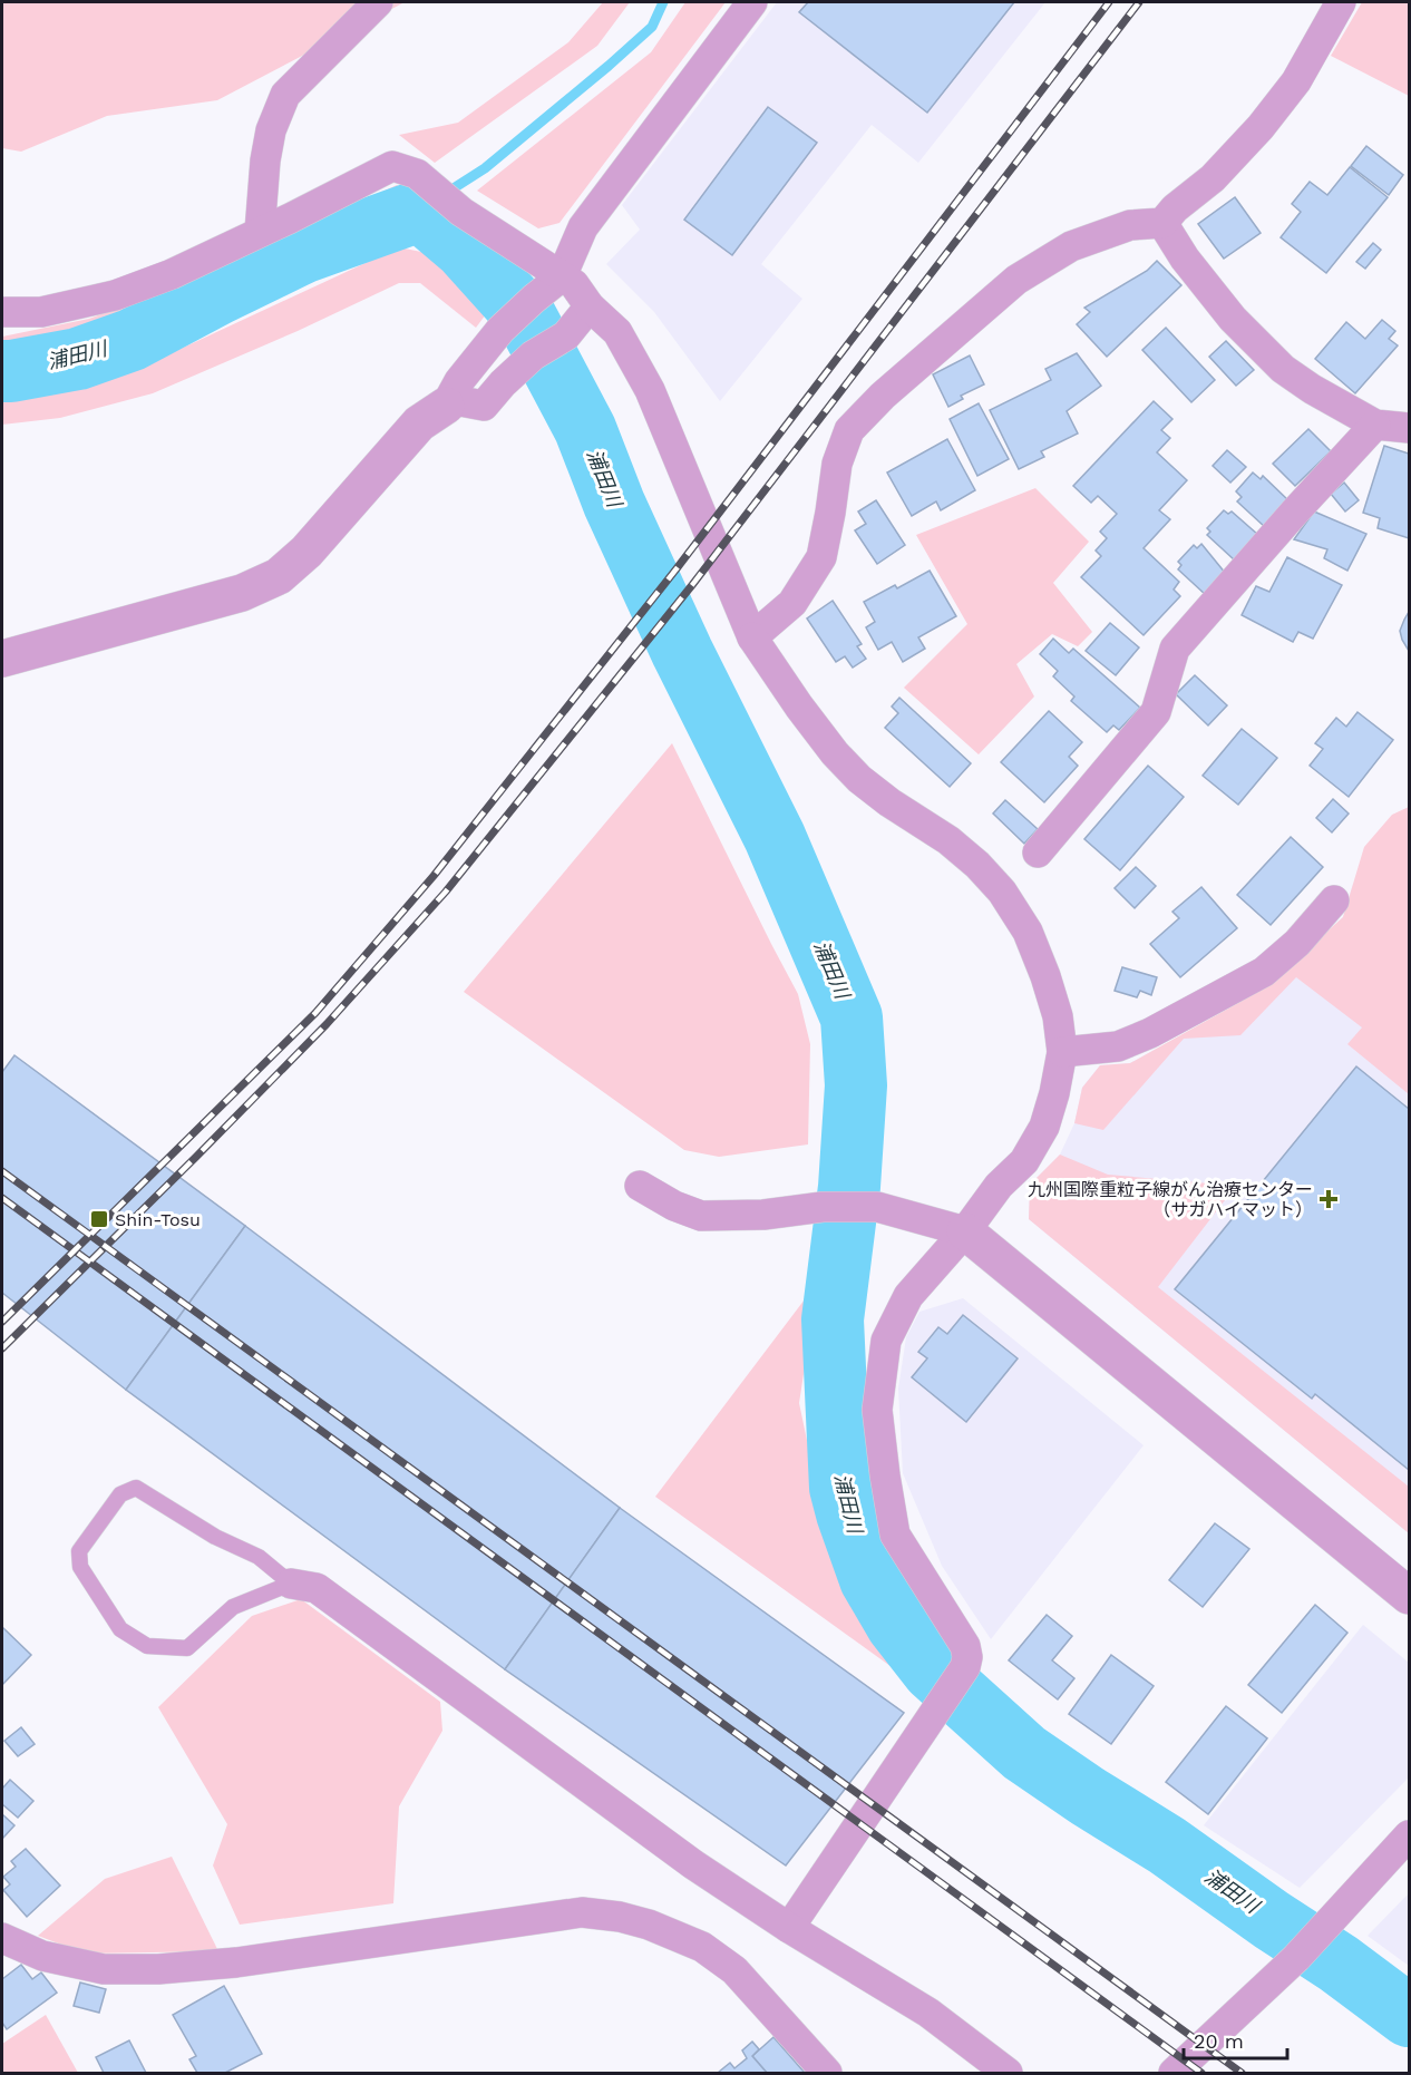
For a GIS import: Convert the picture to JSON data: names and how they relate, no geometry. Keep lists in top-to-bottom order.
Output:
{
  "water": ["浦田川"],
  "places": {
    "health": ["九州国際重粒子線がん治療センター （サガハイマット）"],
    "transit": ["Shin-Tosu"]
  },
  "scale_bar": "20 m"
}
